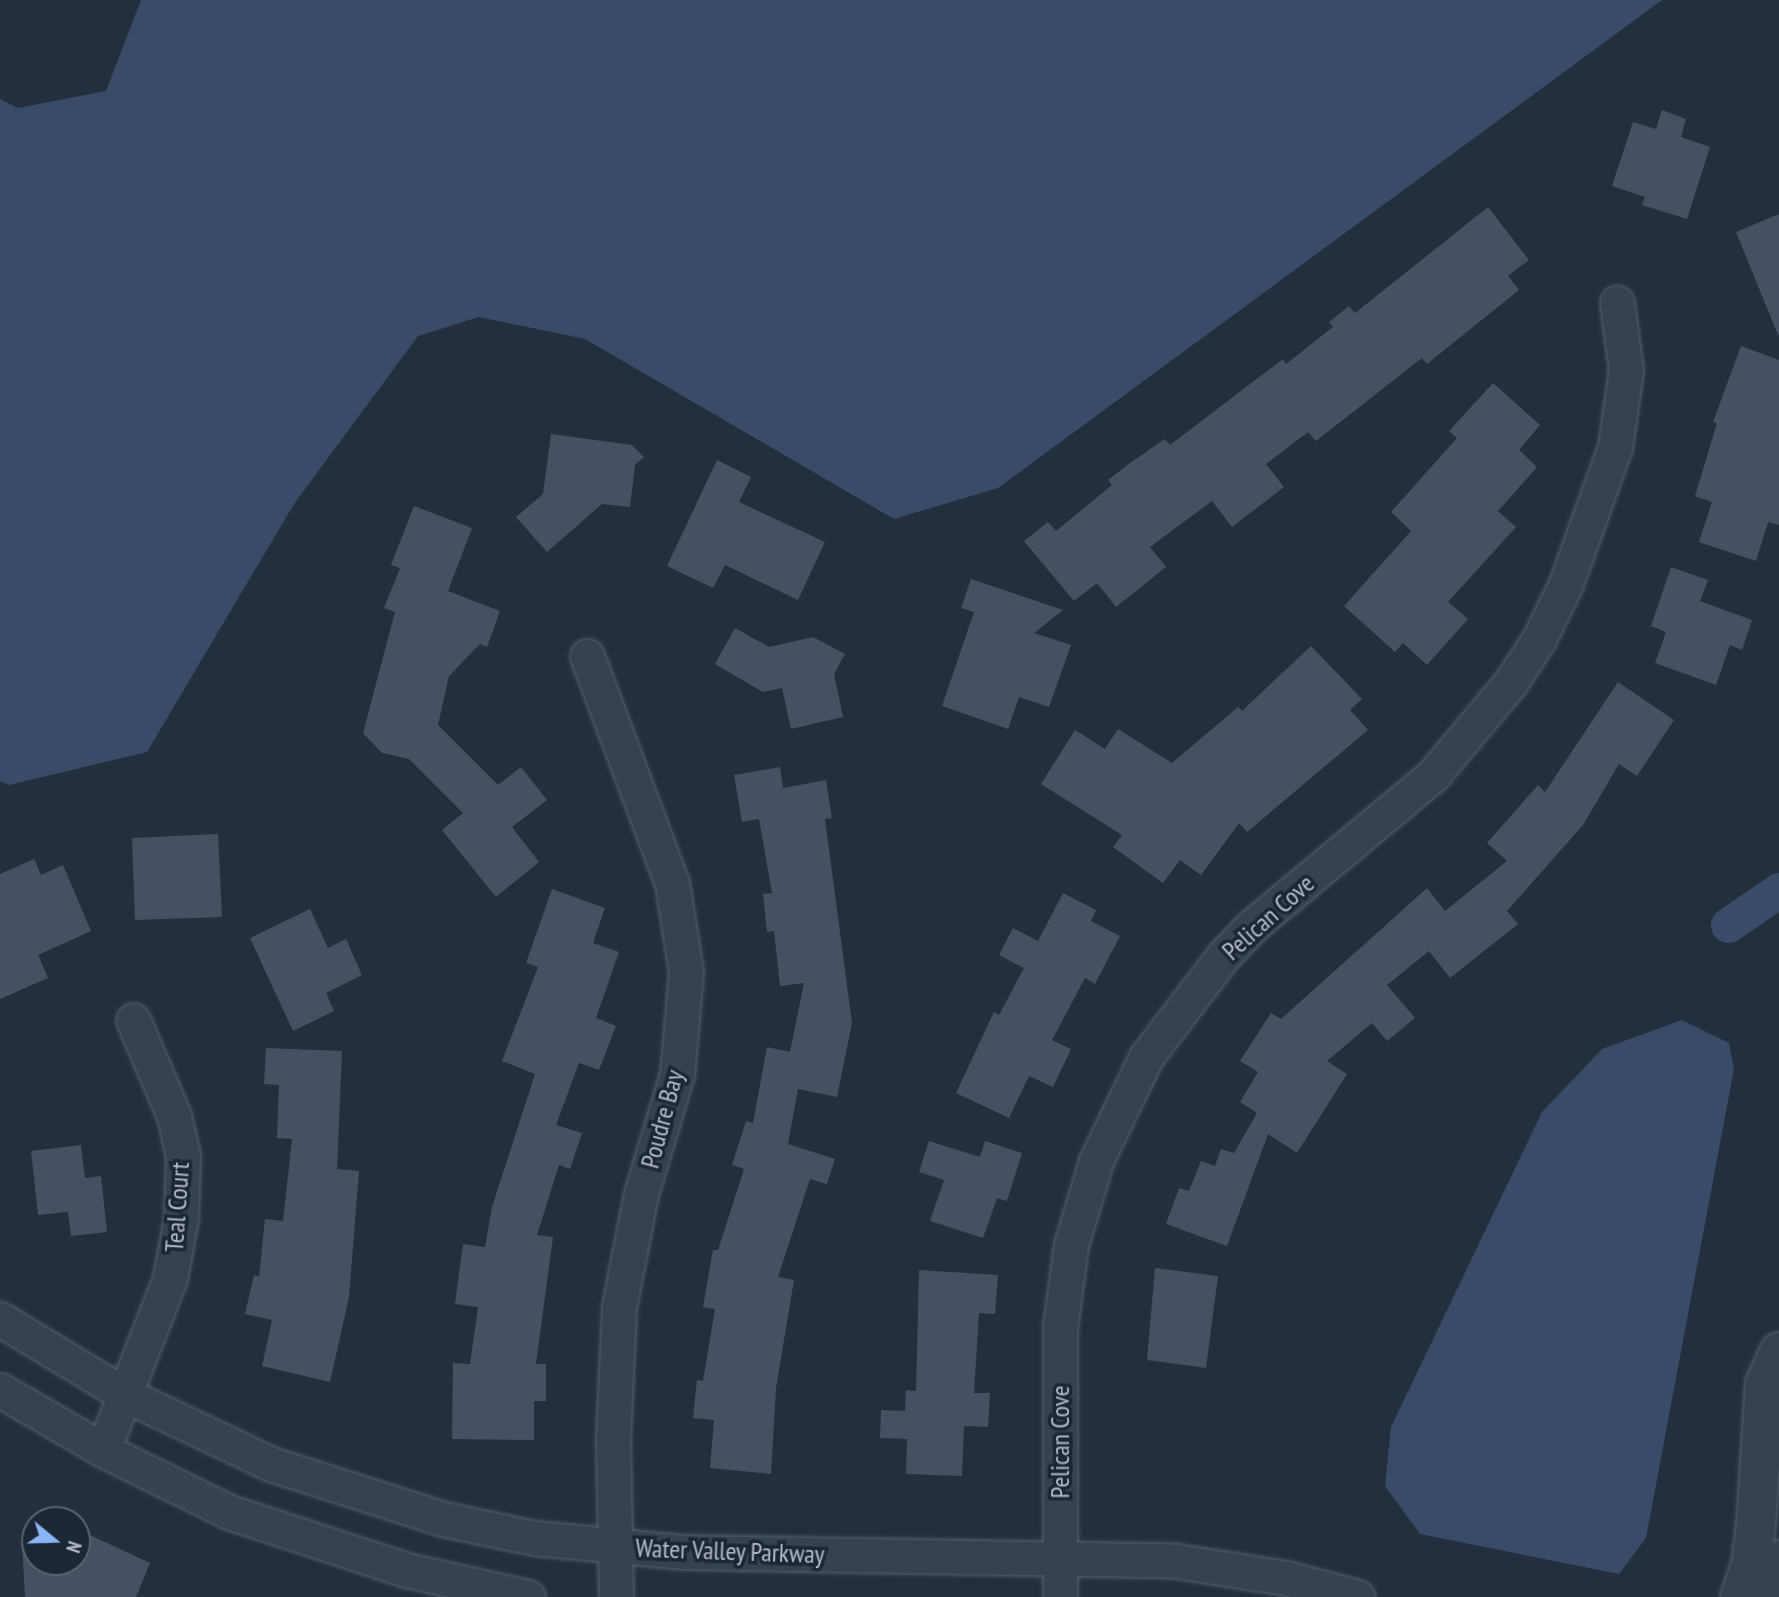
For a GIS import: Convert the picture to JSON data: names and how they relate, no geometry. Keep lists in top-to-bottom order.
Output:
{
  "streets": {
    "street": [
      "Pelican Cove",
      "Poudre Bay",
      "Teal Court",
      "Water Valley Parkway"
    ]
  },
  "crossings": [
    ["Pelican Cove", "Water Valley Parkway"],
    ["Poudre Bay", "Water Valley Parkway"],
    ["Teal Court", "Water Valley Parkway"]
  ],
  "north": "right"
}
